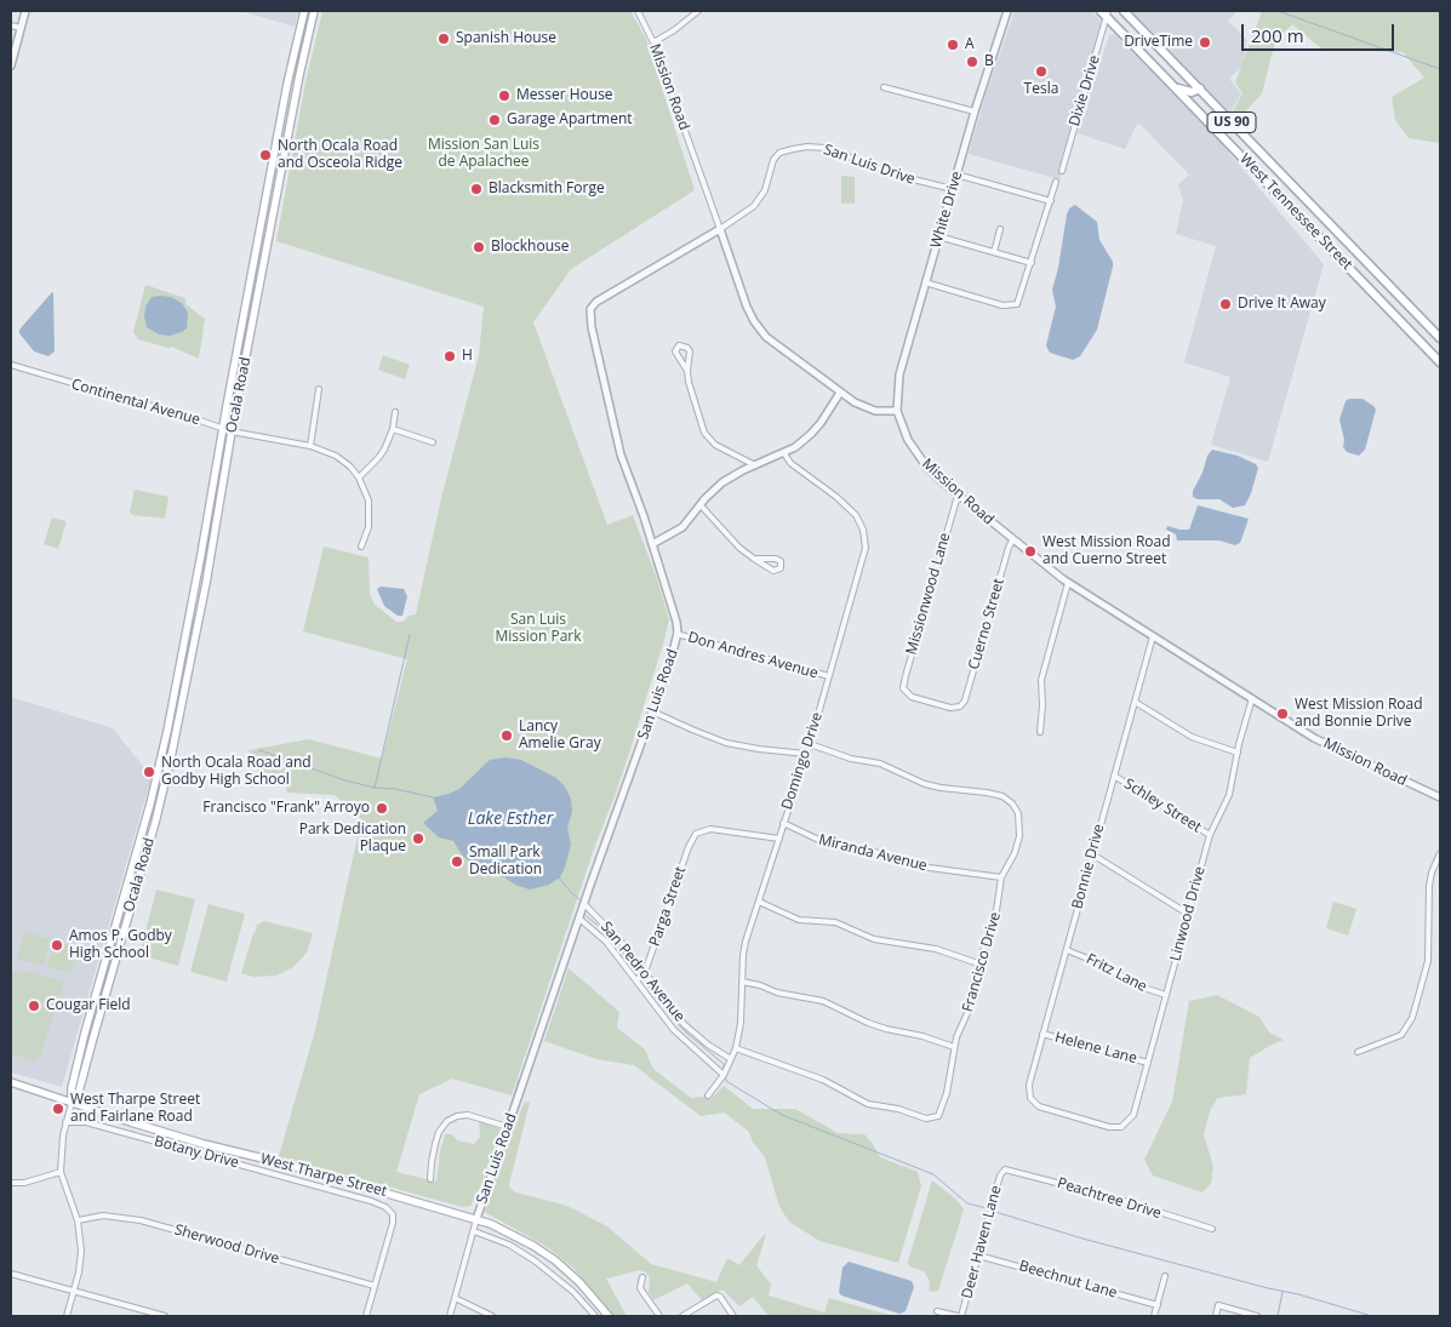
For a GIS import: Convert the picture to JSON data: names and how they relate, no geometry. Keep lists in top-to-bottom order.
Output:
{
  "streets": {
    "main road": [
      "US 90",
      "West Tennessee Street",
      "Ocala Road",
      "West Tharpe Street"
    ],
    "street": [
      "Mission Road",
      "Dixie Drive",
      "San Luis Drive",
      "White Drive",
      "Continental Avenue",
      "Missionwood Lane",
      "Cuerno Street",
      "Don Andres Avenue",
      "San Luis Road",
      "Domingo Drive",
      "Schley Street",
      "Miranda Avenue",
      "Bonnie Drive",
      "Parga Street",
      "Linwood Drive",
      "Francisco Drive",
      "San Pedro Avenue",
      "Fritz Lane",
      "Helene Lane",
      "Botany Drive",
      "Peachtree Drive",
      "Deer Haven Lane",
      "Sherwood Drive",
      "Beechnut Lane"
    ]
  },
  "crossings": [
    ["Mission Road", "San Luis Drive"],
    ["Mission Road", "White Drive"],
    ["Mission Road", "Missionwood Lane"],
    ["Mission Road", "Cuerno Street"],
    ["Mission Road", "San Luis Road"],
    ["Mission Road", "Bonnie Drive"],
    ["Mission Road", "Linwood Drive"],
    ["Dixie Drive", "West Tennessee Street"],
    ["San Luis Drive", "White Drive"],
    ["San Luis Drive", "San Luis Road"],
    ["Ocala Road", "Continental Avenue"],
    ["Ocala Road", "West Tharpe Street"],
    ["Missionwood Lane", "Cuerno Street"],
    ["Don Andres Avenue", "San Luis Road"],
    ["Don Andres Avenue", "Domingo Drive"],
    ["San Luis Road", "San Pedro Avenue"],
    ["San Luis Road", "West Tharpe Street"],
    ["Domingo Drive", "Miranda Avenue"],
    ["Domingo Drive", "Parga Street"],
    ["Domingo Drive", "Francisco Drive"],
    ["Domingo Drive", "San Pedro Avenue"],
    ["Schley Street", "Bonnie Drive"],
    ["Schley Street", "Linwood Drive"],
    ["Miranda Avenue", "Francisco Drive"],
    ["Bonnie Drive", "Linwood Drive"],
    ["Bonnie Drive", "Fritz Lane"],
    ["Bonnie Drive", "Helene Lane"],
    ["Parga Street", "San Pedro Avenue"],
    ["Linwood Drive", "Fritz Lane"],
    ["Linwood Drive", "Helene Lane"],
    ["Botany Drive", "Sherwood Drive"],
    ["Peachtree Drive", "Deer Haven Lane"],
    ["Deer Haven Lane", "Beechnut Lane"]
  ],
  "water": ["Lake Esther"],
  "parks": ["Mission San Luis de Apalachee", "San Luis Mission Park"],
  "places": [
    "Spanish House",
    "DriveTime",
    "A",
    "B",
    "Tesla",
    "Messer House",
    "Garage Apartment",
    "North Ocala Road and Osceola Ridge",
    "Blacksmith Forge",
    "Blockhouse",
    "Drive It Away",
    "H",
    "West Mission Road and Cuerno Street",
    "West Mission Road and Bonnie Drive",
    "Lancy Amelie Gray",
    "North Ocala Road and Godby High School",
    "Francisco \"Frank\" Arroyo",
    "Park Dedication Plaque",
    "Small Park Dedication",
    "Amos P. Godby High School",
    "Cougar Field",
    "West Tharpe Street and Fairlane Road"
  ],
  "scale_bar": "200 m"
}
